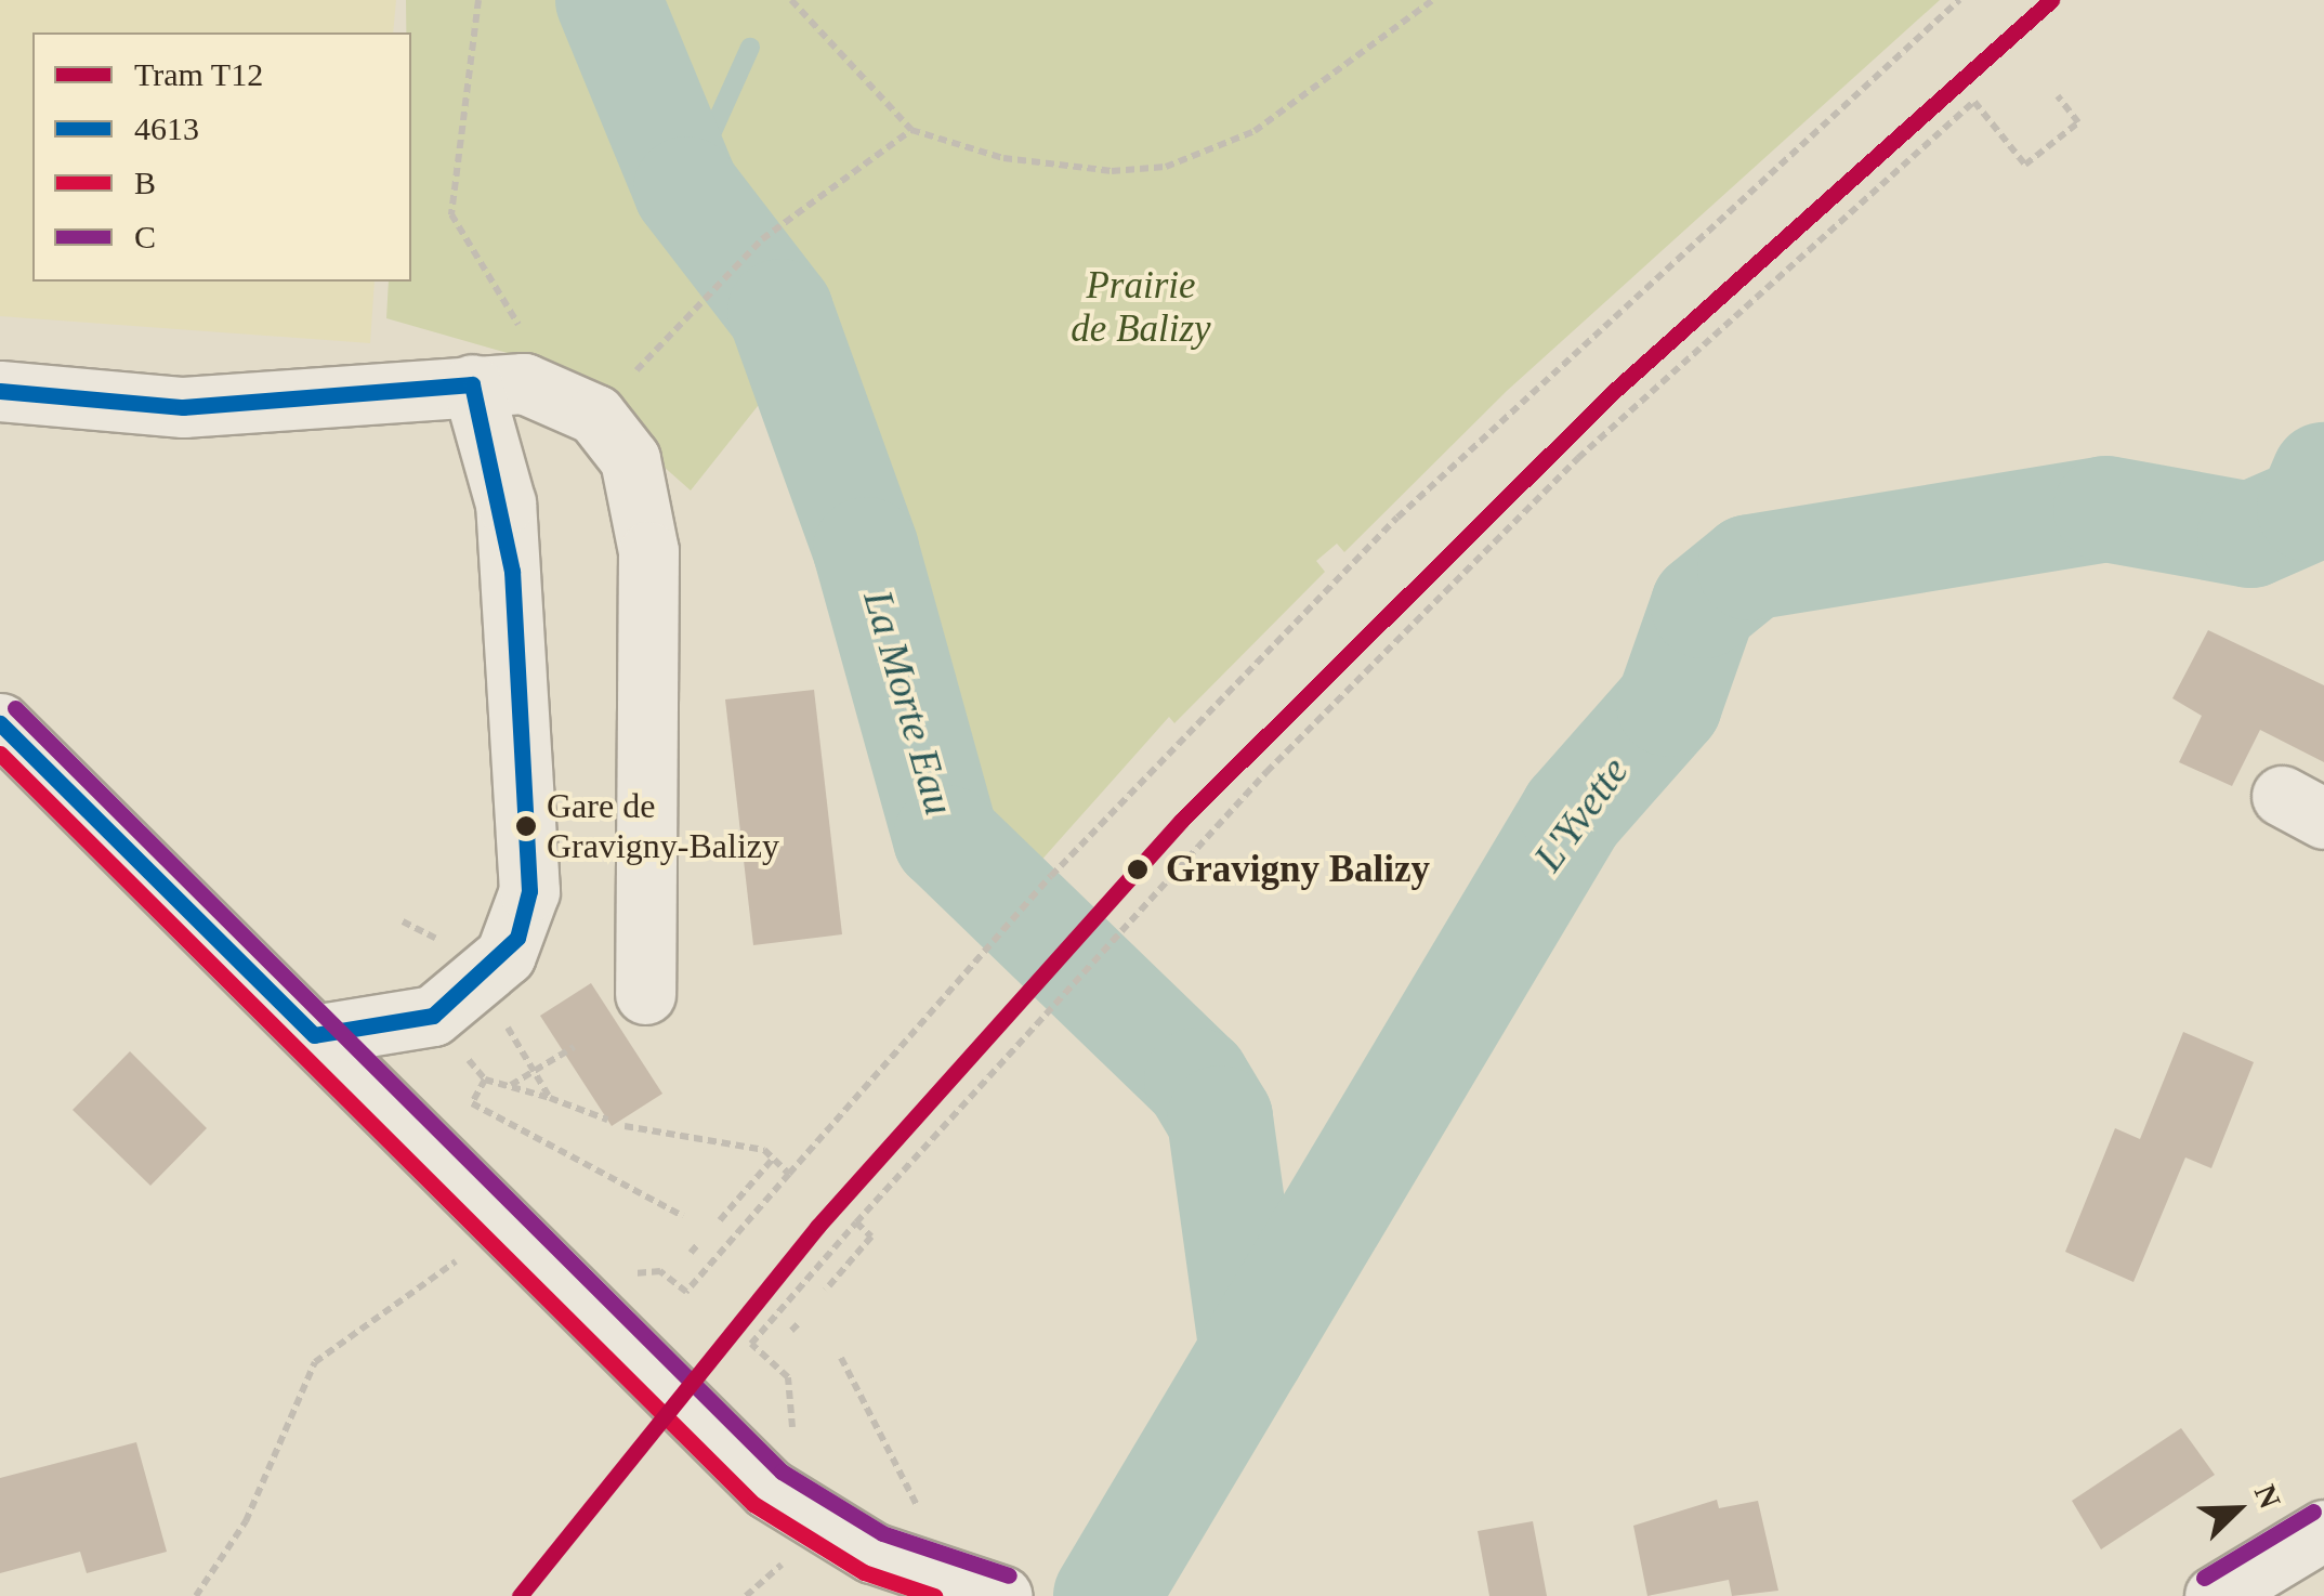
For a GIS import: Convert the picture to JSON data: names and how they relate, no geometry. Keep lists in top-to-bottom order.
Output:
{
  "water": ["La Morte Eau", "L'Yvette"],
  "parks": ["Prairie de Balizy"],
  "places": ["Gare de Gravigny-Balizy", "Gravigny Balizy"],
  "lines": [
    "tram line T12",
    "transit line 4613",
    "transit line C",
    "transit line B"
  ],
  "legend": [
    "Tram T12",
    "4613",
    "B",
    "C"
  ],
  "north": "top right"
}
